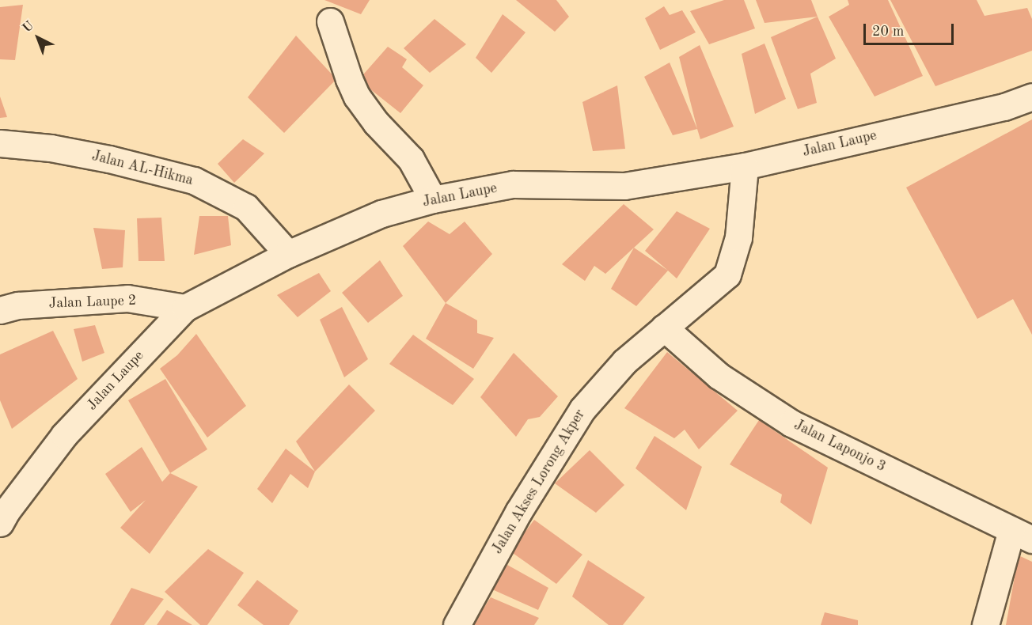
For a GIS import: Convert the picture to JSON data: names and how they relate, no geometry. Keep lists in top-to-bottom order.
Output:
{
  "streets": {
    "street": [
      "Jalan Laupe",
      "Jalan AL-Hikma",
      "Jalan Laupe 2",
      "Jalan Laponjo 3",
      "Jalan Akses Lorong Akper"
    ]
  },
  "crossings": [
    ["Jalan Laupe", "Jalan AL-Hikma"],
    ["Jalan Laupe", "Jalan Laupe 2"],
    ["Jalan Laupe", "Jalan Akses Lorong Akper"],
    ["Jalan Laponjo 3", "Jalan Akses Lorong Akper"]
  ],
  "scale_bar": "20 m",
  "north": "top left"
}
